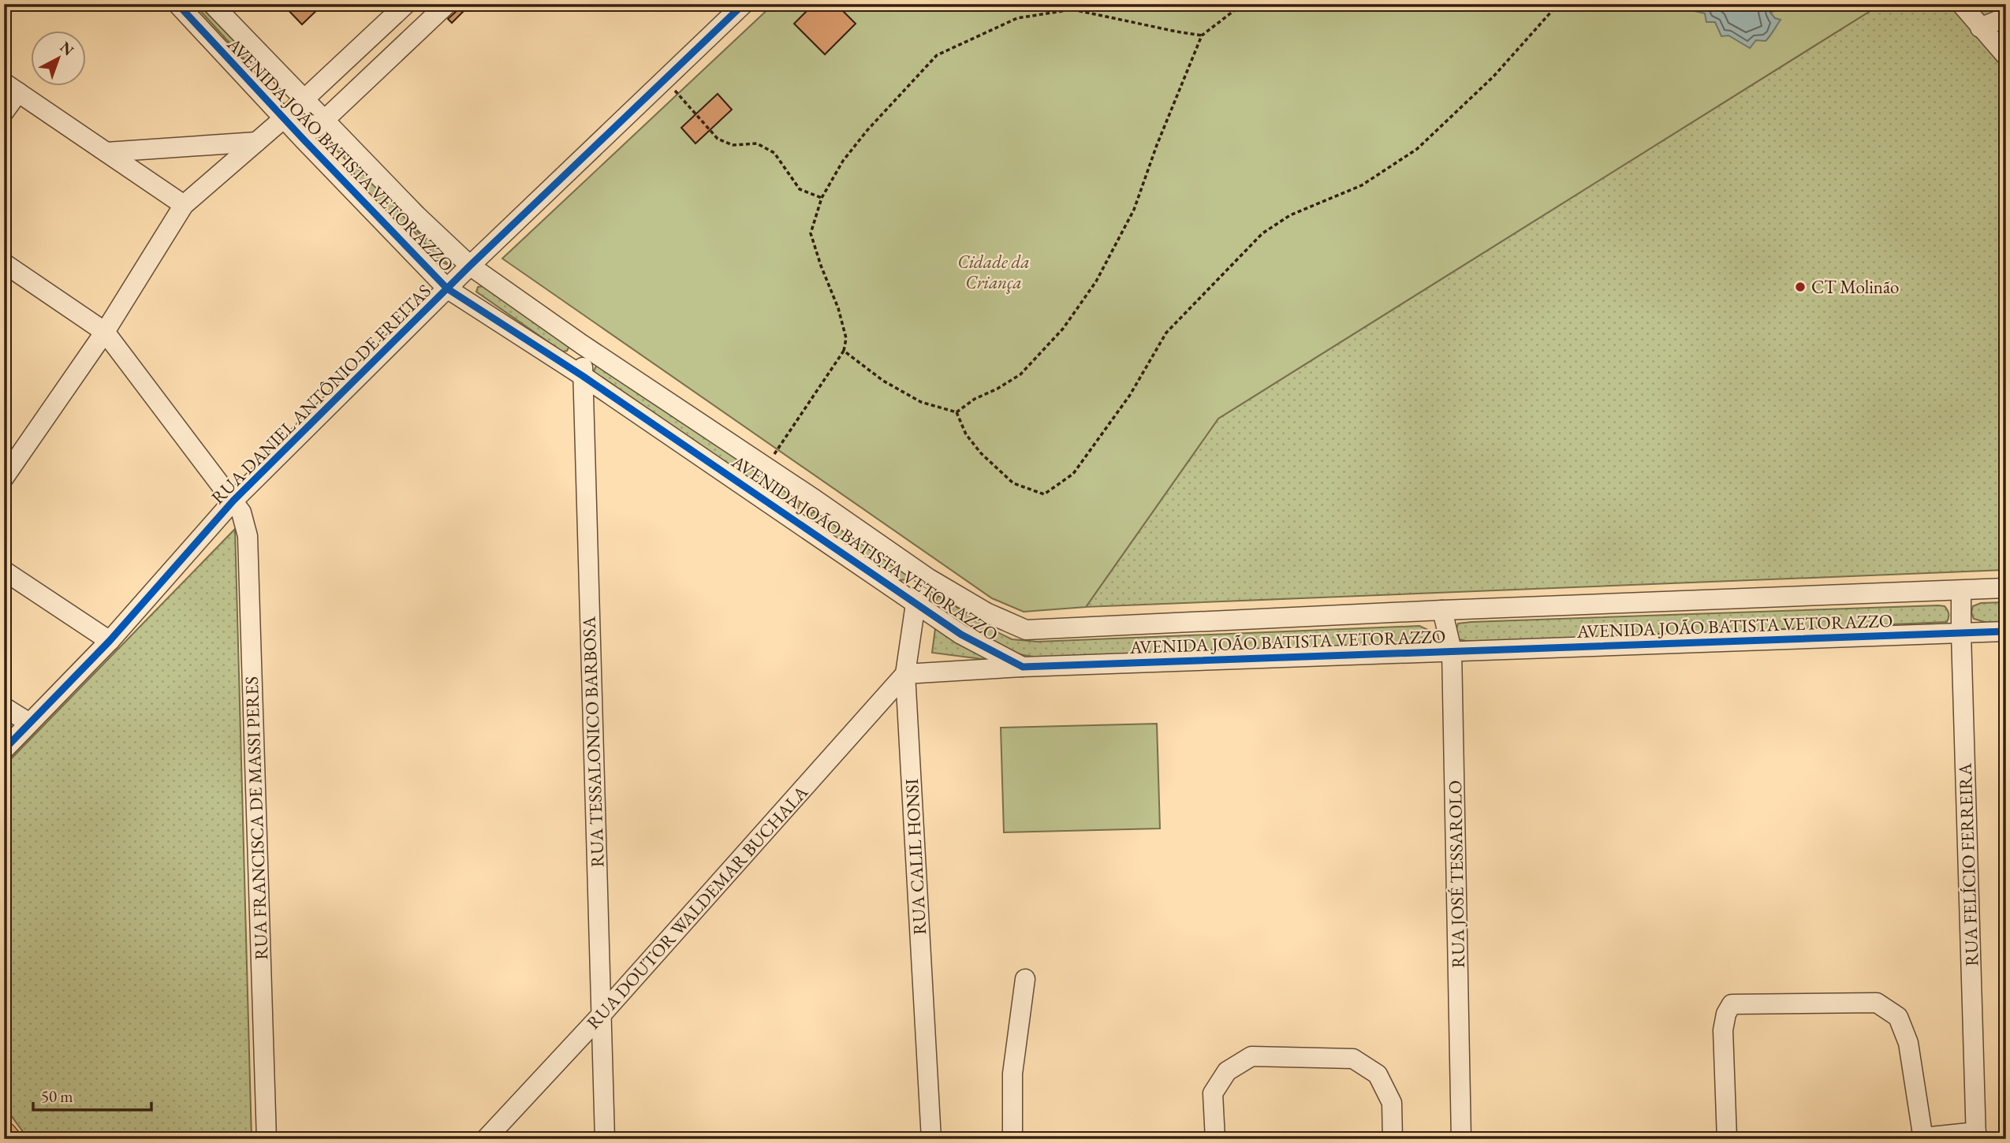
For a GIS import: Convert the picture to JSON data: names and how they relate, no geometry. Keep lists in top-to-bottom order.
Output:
{
  "streets": {
    "street": [
      "AVENIDA JOÃO BATISTA VETORAZZO",
      "RUA DANIEL ANTÔNIO DE FREITAS",
      "RUA TESSALONICO BARBOSA",
      "RUA FRANCISCA DE MASSI PERES",
      "RUA CALIL HONSI",
      "RUA FELÍCIO FERREIRA",
      "RUA JOSÉ TESSAROLO",
      "RUA DOUTOR WALDEMAR BUCHALA"
    ]
  },
  "crossings": [
    ["AVENIDA JOÃO BATISTA VETORAZZO", "RUA DANIEL ANTÔNIO DE FREITAS"],
    ["AVENIDA JOÃO BATISTA VETORAZZO", "RUA TESSALONICO BARBOSA"],
    ["AVENIDA JOÃO BATISTA VETORAZZO", "RUA CALIL HONSI"],
    ["AVENIDA JOÃO BATISTA VETORAZZO", "RUA FELÍCIO FERREIRA"],
    ["AVENIDA JOÃO BATISTA VETORAZZO", "RUA JOSÉ TESSAROLO"],
    ["RUA DANIEL ANTÔNIO DE FREITAS", "RUA FRANCISCA DE MASSI PERES"],
    ["RUA TESSALONICO BARBOSA", "RUA DOUTOR WALDEMAR BUCHALA"],
    ["RUA CALIL HONSI", "RUA DOUTOR WALDEMAR BUCHALA"]
  ],
  "parks": ["Cidade da Criança"],
  "places": ["CT Molinão"],
  "scale_bar": "50 m",
  "north": "top right"
}
